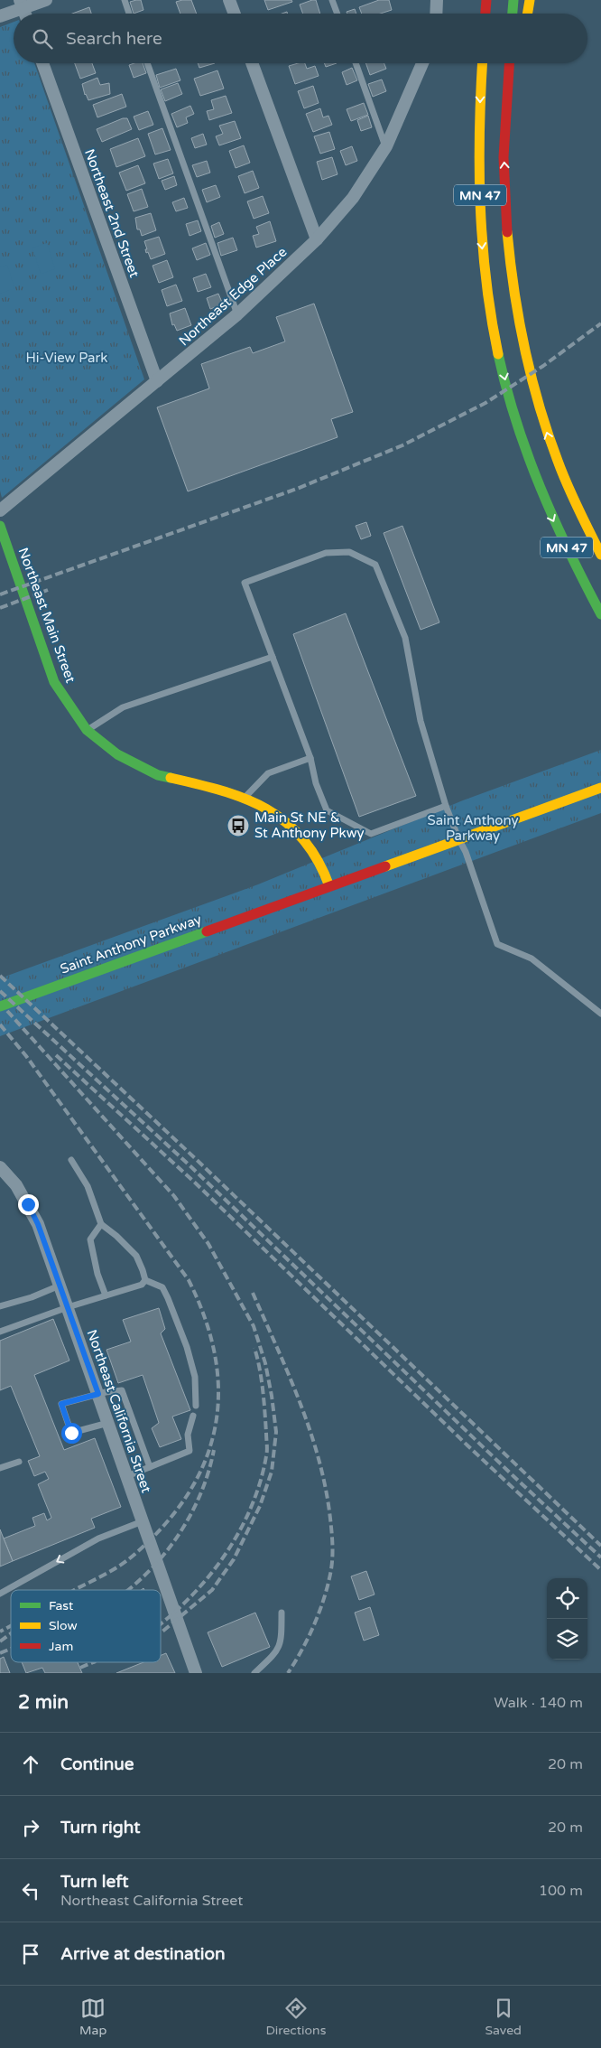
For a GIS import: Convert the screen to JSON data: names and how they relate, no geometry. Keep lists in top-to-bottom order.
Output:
{
  "streets": {
    "main road": ["MN 47", "Northeast Main Street", "Saint Anthony Parkway"],
    "street": ["Northeast 2nd Street", "Northeast Edge Place", "Northeast California Street"]
  },
  "crossings": [
    ["Northeast 2nd Street", "Northeast Edge Place"],
    ["Northeast Main Street", "Saint Anthony Parkway"]
  ],
  "parks": ["Hi-View Park", "Saint Anthony Parkway"],
  "places": {
    "bus stop": ["Main St NE & St Anthony Pkwy"]
  },
  "legend": ["Fast", "Slow", "Jam"],
  "page": {
    "search": "Search here",
    "heading": ["2 min", "Walk · 140 m"],
    "list": [
      ["Continue", "20 m"],
      ["Turn right", "20 m"],
      ["Turn left", "Northeast California Street", "100 m"],
      "Arrive at destination"
    ],
    "nav": ["Map", "Directions", "Saved"]
  }
}
